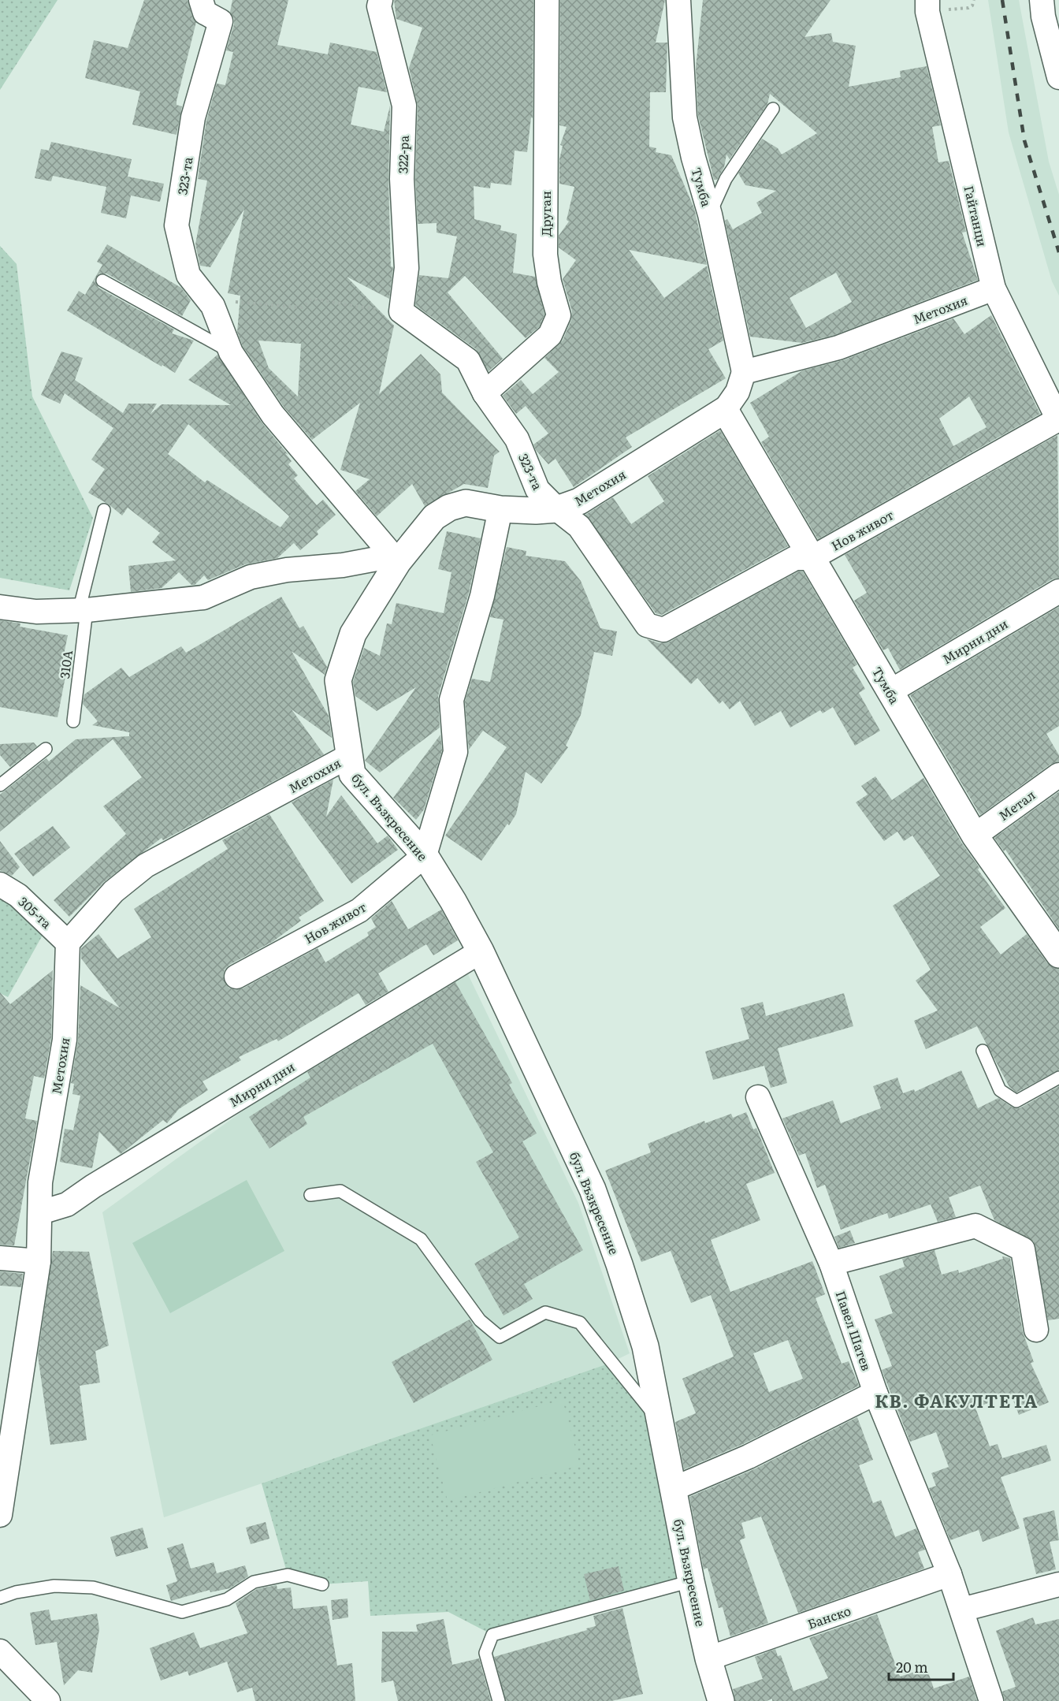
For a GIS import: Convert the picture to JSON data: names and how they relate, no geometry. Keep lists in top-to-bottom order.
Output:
{
  "streets": {
    "street": [
      "322-ра",
      "323-та",
      "Тумба",
      "Друган",
      "Гайтанци",
      "Метохия",
      "Нов живот",
      "Мирни дни",
      "Метал",
      "бул. Възкресение",
      "305-та",
      "Павел Шатев",
      "Банско"
    ],
    "lane": ["310А"]
  },
  "crossings": [
    ["322-ра", "323-та"],
    ["323-та", "Друган"],
    ["323-та", "Метохия"],
    ["323-та", "Нов живот"],
    ["Тумба", "Метохия"],
    ["Тумба", "Нов живот"],
    ["Тумба", "Мирни дни"],
    ["Тумба", "Метал"],
    ["Гайтанци", "Метохия"],
    ["Гайтанци", "Нов живот"],
    ["Метохия", "Мирни дни"],
    ["Метохия", "бул. Възкресение"],
    ["Метохия", "305-та"],
    ["Нов живот", "бул. Възкресение"],
    ["Мирни дни", "бул. Възкресение"],
    ["бул. Възкресение", "Банско"],
    ["Павел Шатев", "Банско"]
  ],
  "districts": ["КВ. ФАКУЛТЕТА"],
  "scale_bar": "20 m"
}
